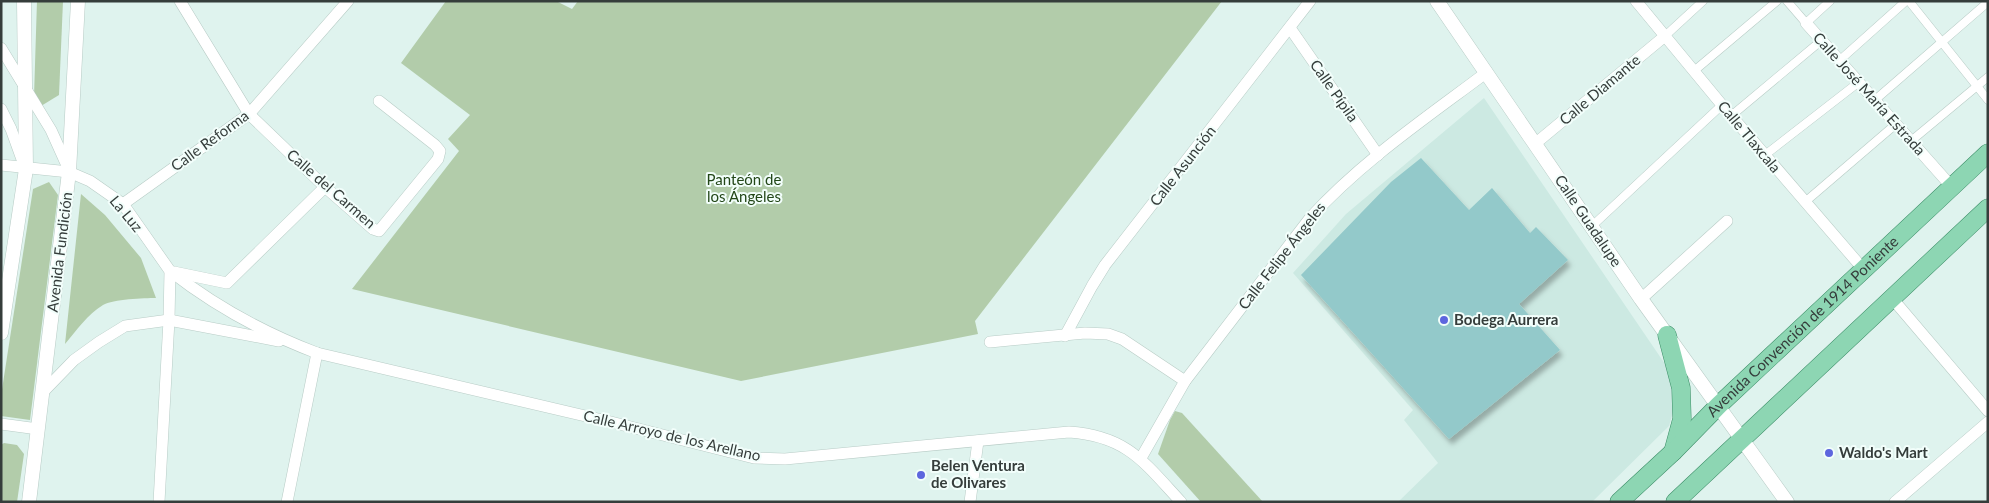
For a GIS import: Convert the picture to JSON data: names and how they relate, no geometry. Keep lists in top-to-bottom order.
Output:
{
  "streets": {
    "main road": ["Avenida Convención de 1914 Poniente"],
    "street": [
      "Calle Diamante",
      "Calle Pípila",
      "Calle José María Estrada",
      "Calle Tlaxcala",
      "Calle Reforma",
      "Calle Asunción",
      "Calle del Carmen",
      "La Luz",
      "Calle Guadalupe",
      "Avenida Fundición",
      "Calle Felipe Ángeles",
      "Calle Arroyo de los Arellano"
    ]
  },
  "crossings": [
    ["Calle Diamante", "Calle Tlaxcala"],
    ["Calle Diamante", "Calle Guadalupe"],
    ["Calle Pípila", "Calle Asunción"],
    ["Calle Pípila", "Calle Felipe Ángeles"],
    ["Calle José María Estrada", "Avenida Convención de 1914 Poniente"],
    ["Calle Tlaxcala", "Avenida Convención de 1914 Poniente"],
    ["Calle Reforma", "Calle del Carmen"],
    ["Calle Reforma", "La Luz"],
    ["La Luz", "Avenida Fundición"],
    ["La Luz", "Calle Arroyo de los Arellano"],
    ["Calle Guadalupe", "Calle Felipe Ángeles"],
    ["Calle Guadalupe", "Avenida Convención de 1914 Poniente"],
    ["Avenida Fundición", "Calle Arroyo de los Arellano"],
    ["Calle Felipe Ángeles", "Calle Arroyo de los Arellano"]
  ],
  "parks": ["Panteón de los Ángeles"],
  "places": ["Bodega Aurrera", "Waldo's Mart", "Belen Ventura de Olivares"]
}
